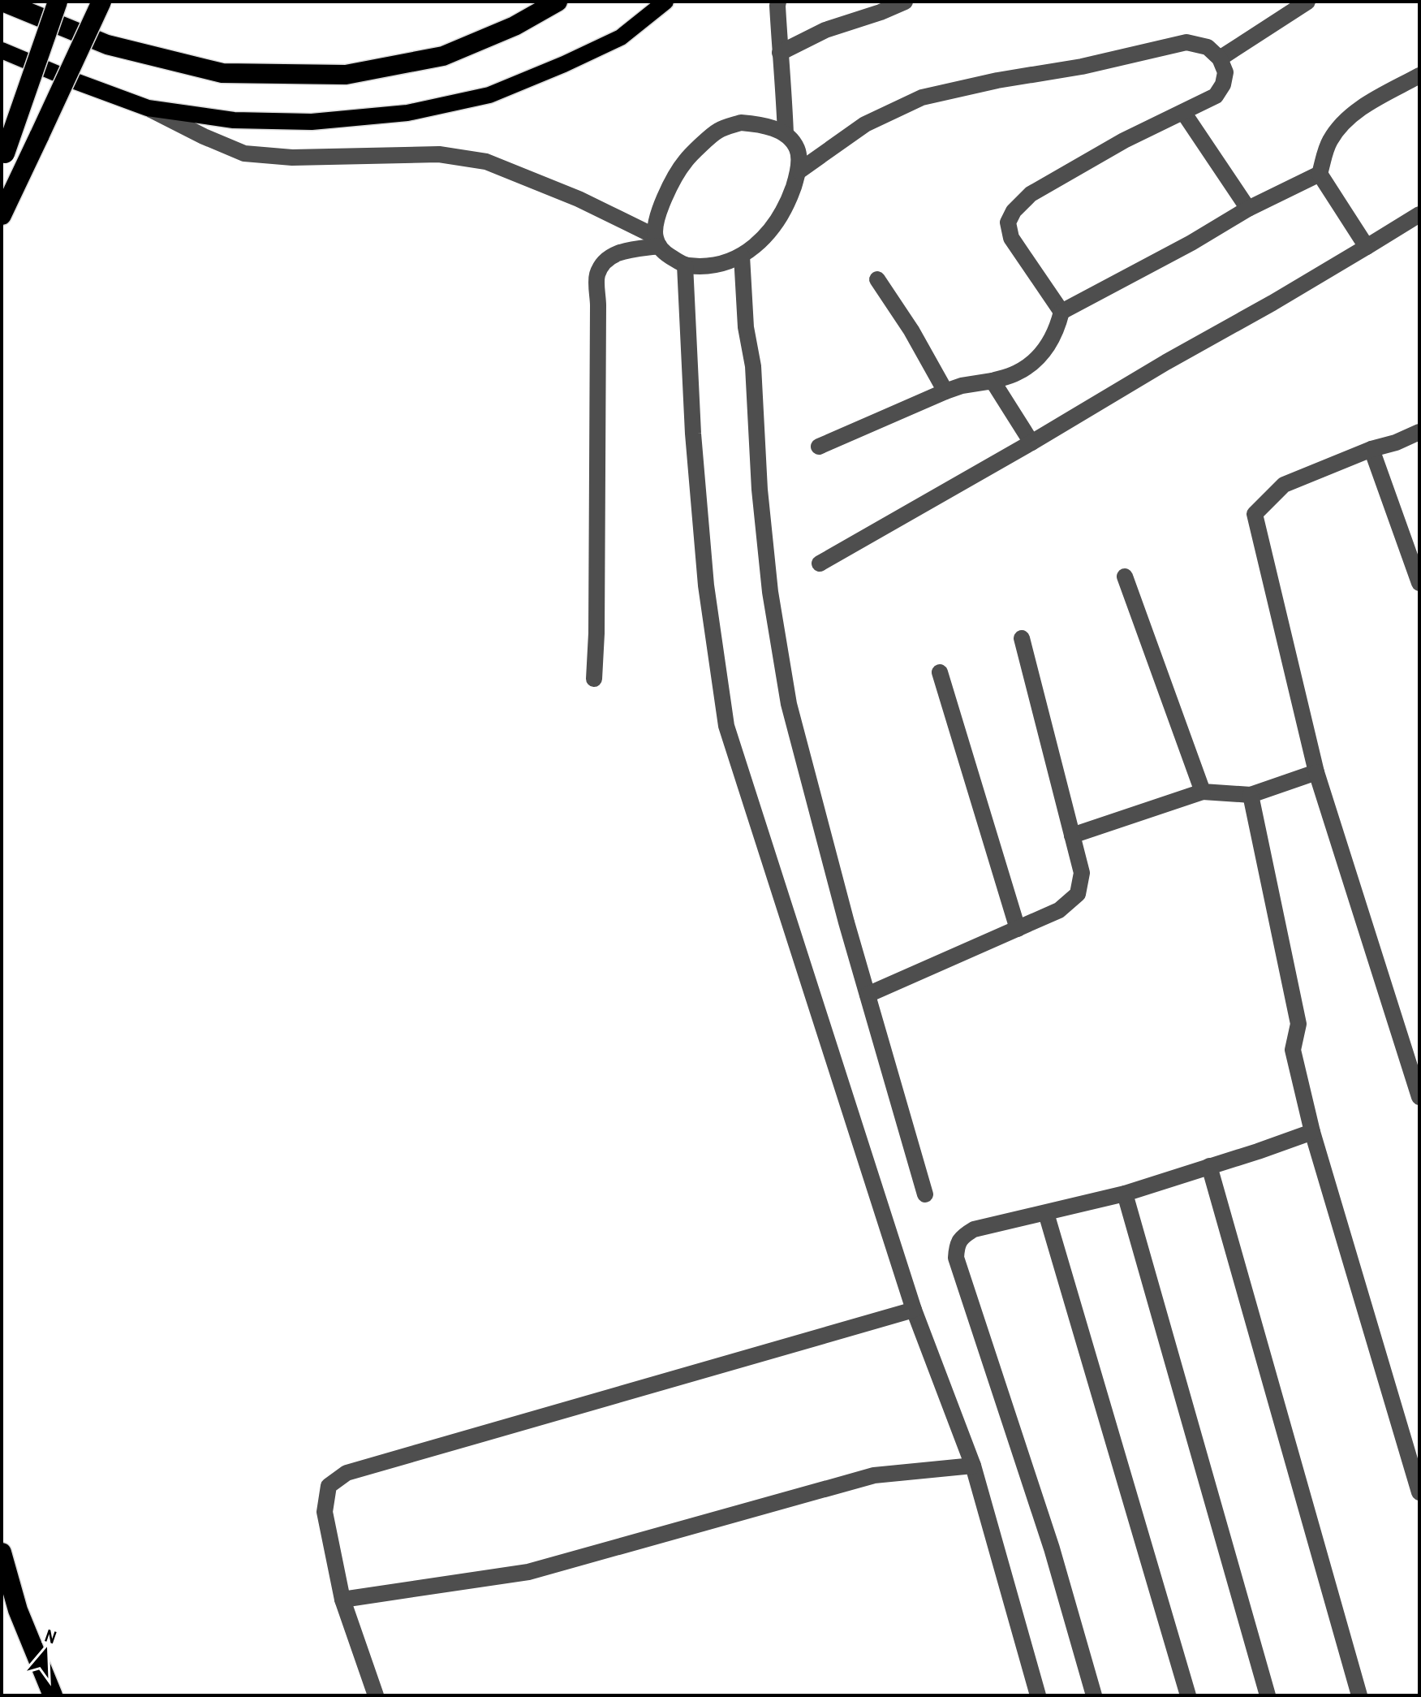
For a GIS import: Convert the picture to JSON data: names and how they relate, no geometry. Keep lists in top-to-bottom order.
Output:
{
  "north": "top"
}
